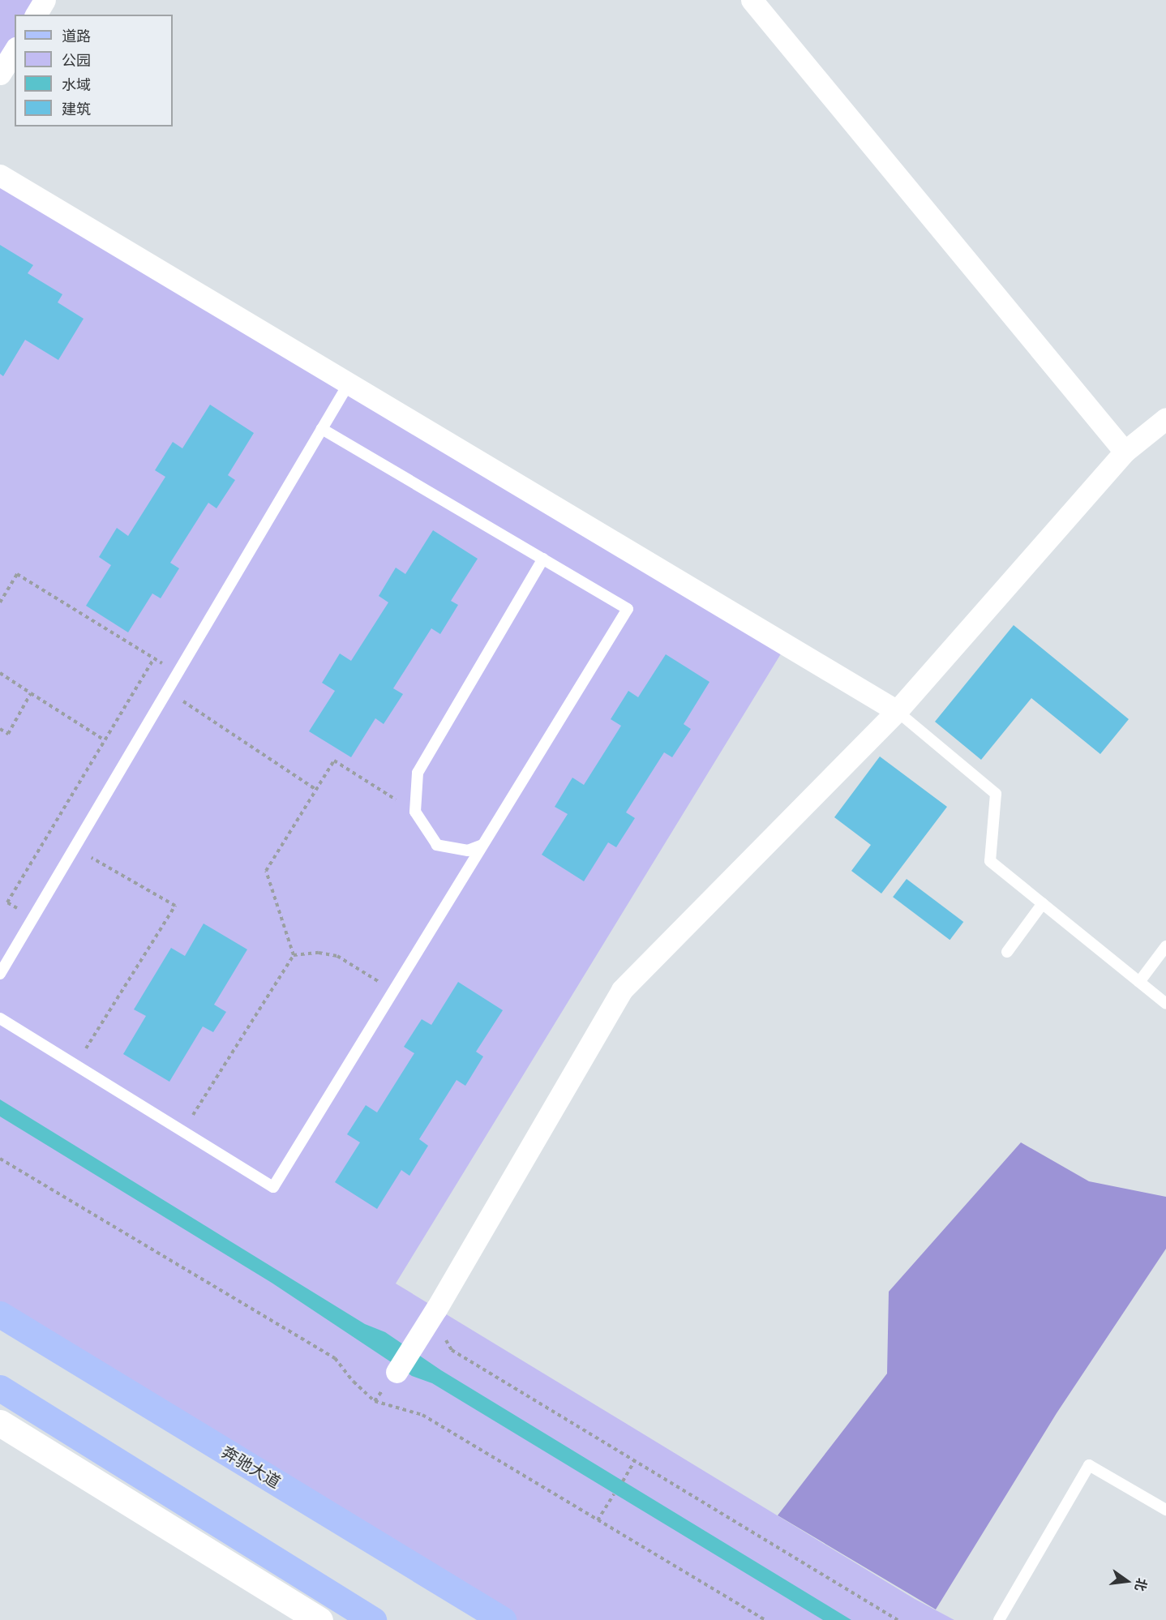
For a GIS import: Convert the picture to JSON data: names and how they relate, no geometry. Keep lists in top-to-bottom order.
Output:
{
  "streets": {
    "main road": ["奔驰大道"]
  },
  "legend": [
    "道路",
    "公园",
    "水域",
    "建筑"
  ],
  "north": "right"
}
